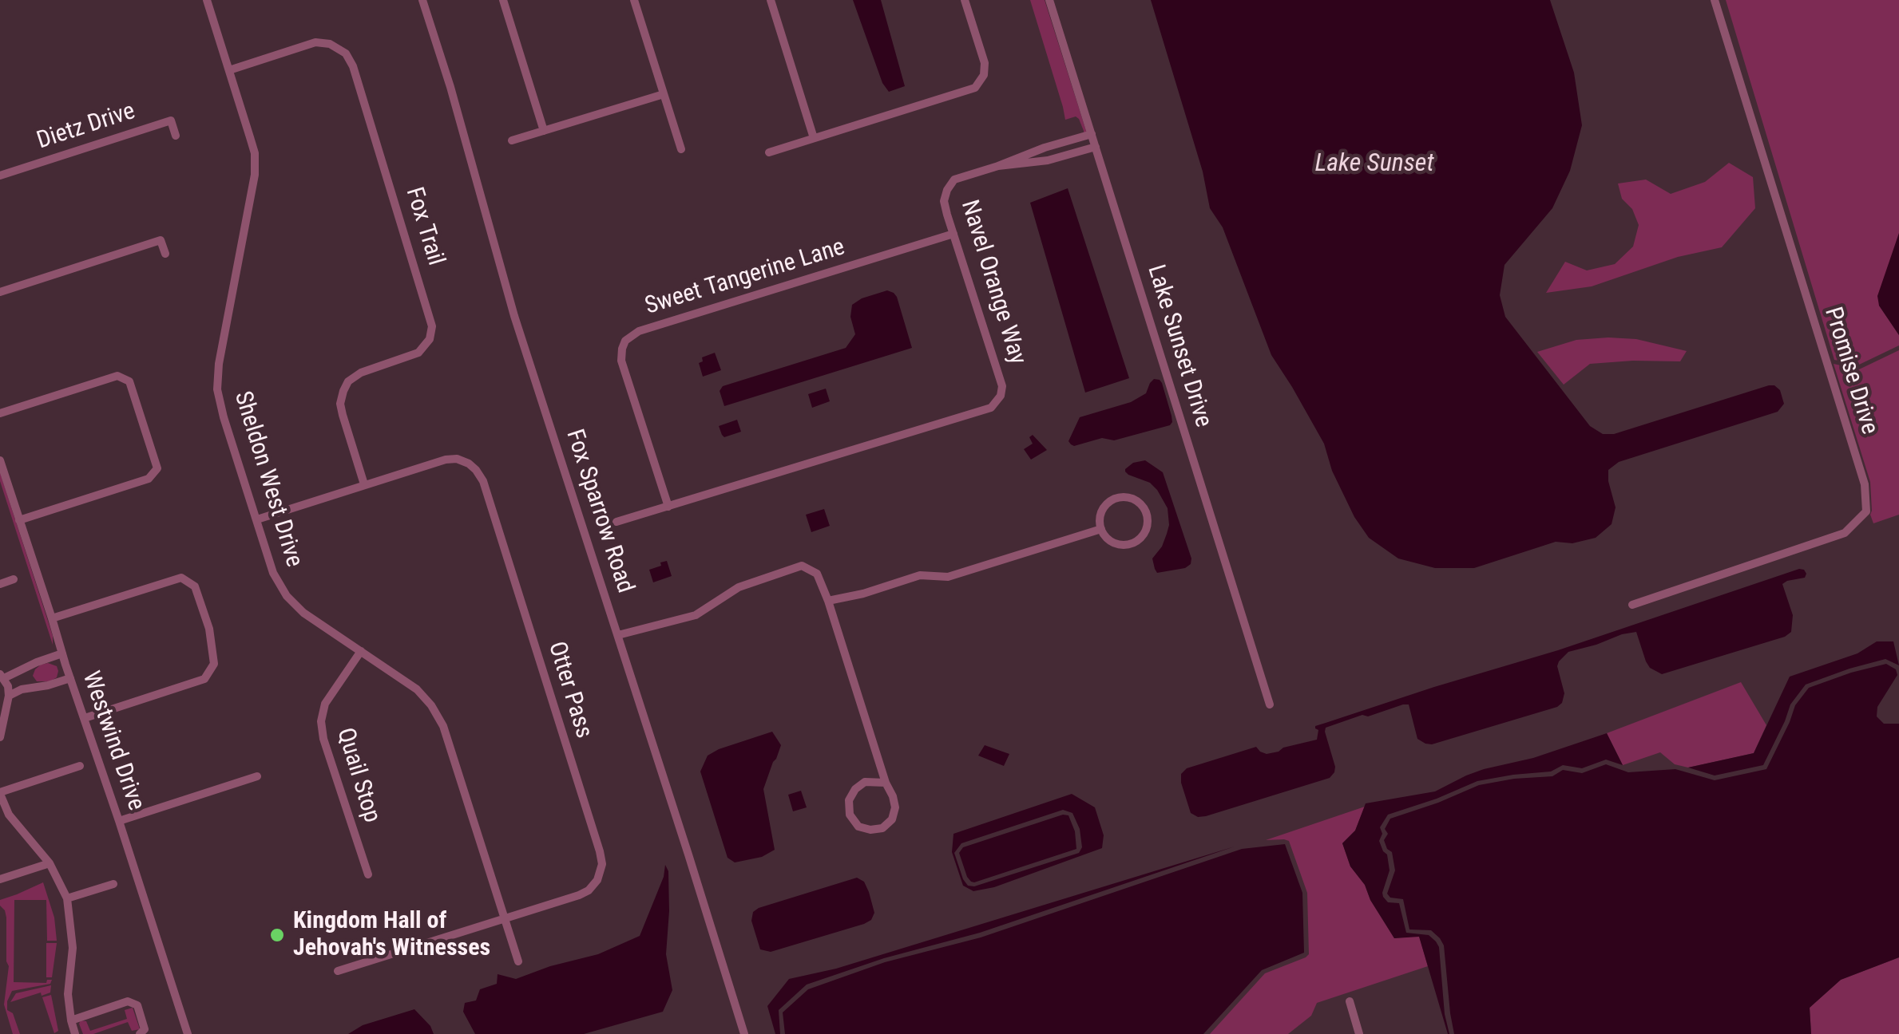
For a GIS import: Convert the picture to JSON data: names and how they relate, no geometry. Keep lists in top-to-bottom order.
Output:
{
  "streets": {
    "street": [
      "Dietz Drive",
      "Fox Trail",
      "Sweet Tangerine Lane",
      "Navel Orange Way",
      "Lake Sunset Drive",
      "Promise Drive",
      "Sheldon West Drive",
      "Fox Sparrow Road",
      "Otter Pass",
      "Westwind Drive",
      "Quail Stop"
    ]
  },
  "crossings": [
    ["Fox Trail", "Sheldon West Drive"],
    ["Fox Trail", "Otter Pass"],
    ["Sweet Tangerine Lane", "Navel Orange Way"],
    ["Sheldon West Drive", "Otter Pass"],
    ["Sheldon West Drive", "Quail Stop"]
  ],
  "water": ["Lake Sunset"],
  "places": ["Kingdom Hall of Jehovah's Witnesses"]
}
